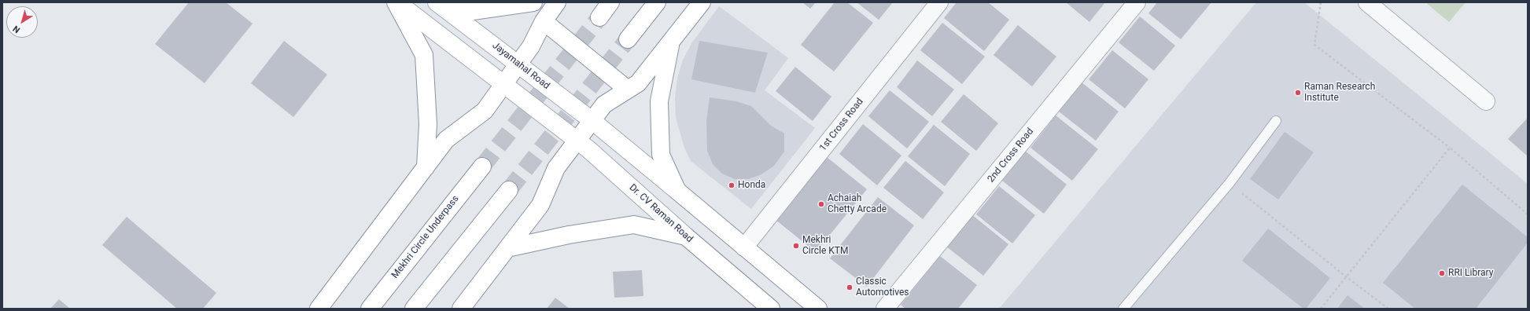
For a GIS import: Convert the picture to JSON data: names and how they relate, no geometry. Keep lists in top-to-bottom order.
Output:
{
  "streets": {
    "main road": ["Jayamahal Road", "Dr. CV Raman Road", "Mekhri Circle Underpass"],
    "street": ["1st Cross Road", "2nd Cross Road"]
  },
  "places": [
    "Raman Research Institute",
    "Honda",
    "Achaiah Chetty Arcade",
    "Mekhri Circle KTM",
    "RRI Library",
    "Classic Automotives"
  ],
  "north": "bottom left"
}
